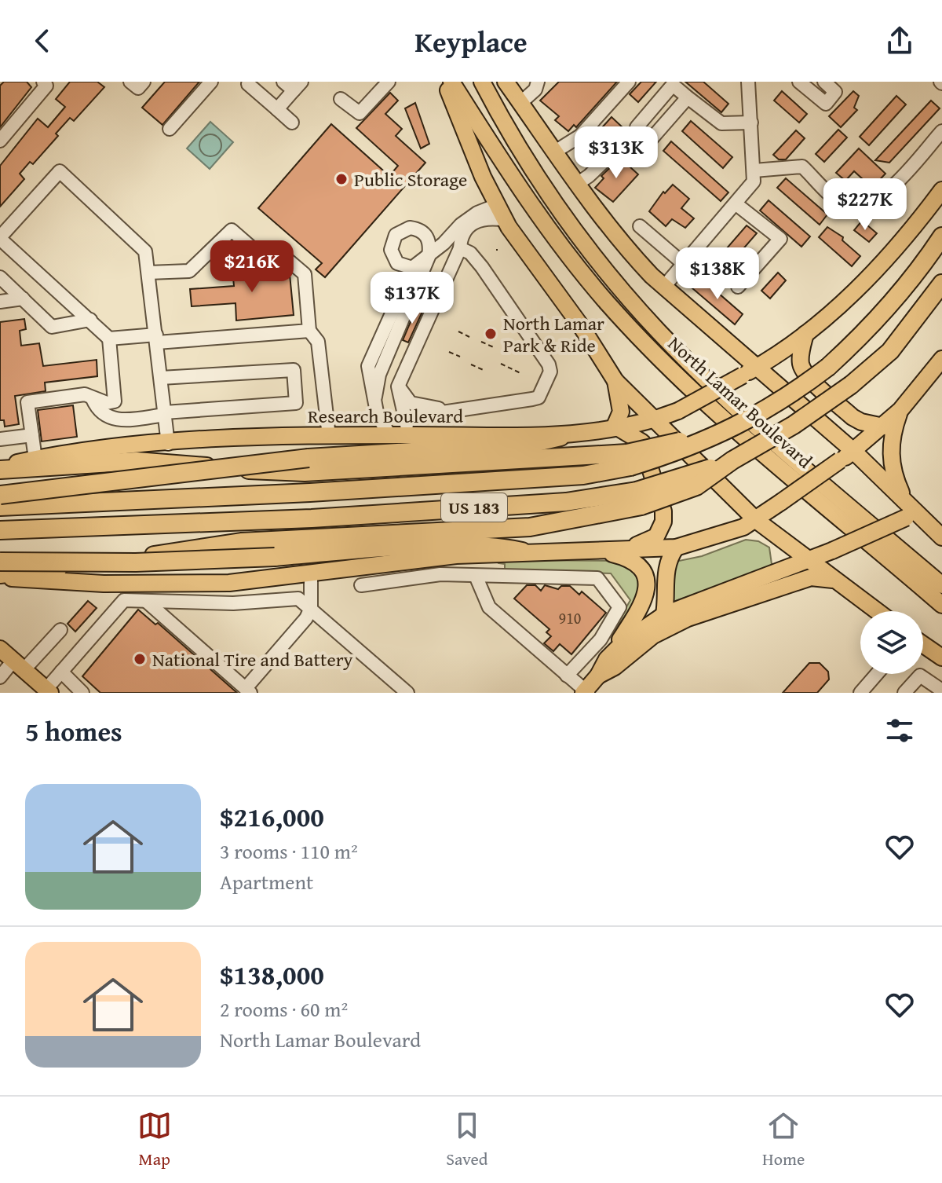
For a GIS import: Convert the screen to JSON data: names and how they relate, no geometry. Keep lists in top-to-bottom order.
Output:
{
  "streets": {
    "highway": ["US 183"],
    "main road": ["North Lamar Boulevard", "Research Boulevard"]
  },
  "places": ["Public Storage", "North Lamar Park & Ride", "National Tire and Battery"],
  "house_numbers": ["910"],
  "page": {
    "header": "Keyplace",
    "price": [
      "$313K",
      "$227K",
      "$216K",
      "$138K",
      "$137K"
    ],
    "heading": "5 homes",
    "list": [
      {
        "name": "$216,000",
        "note": "3 rooms · 110 m² · Apartment"
      },
      {
        "name": "$138,000",
        "note": "2 rooms · 60 m² · North Lamar Boulevard"
      }
    ],
    "tabs": ["Map", "Saved", "Home"]
  }
}
